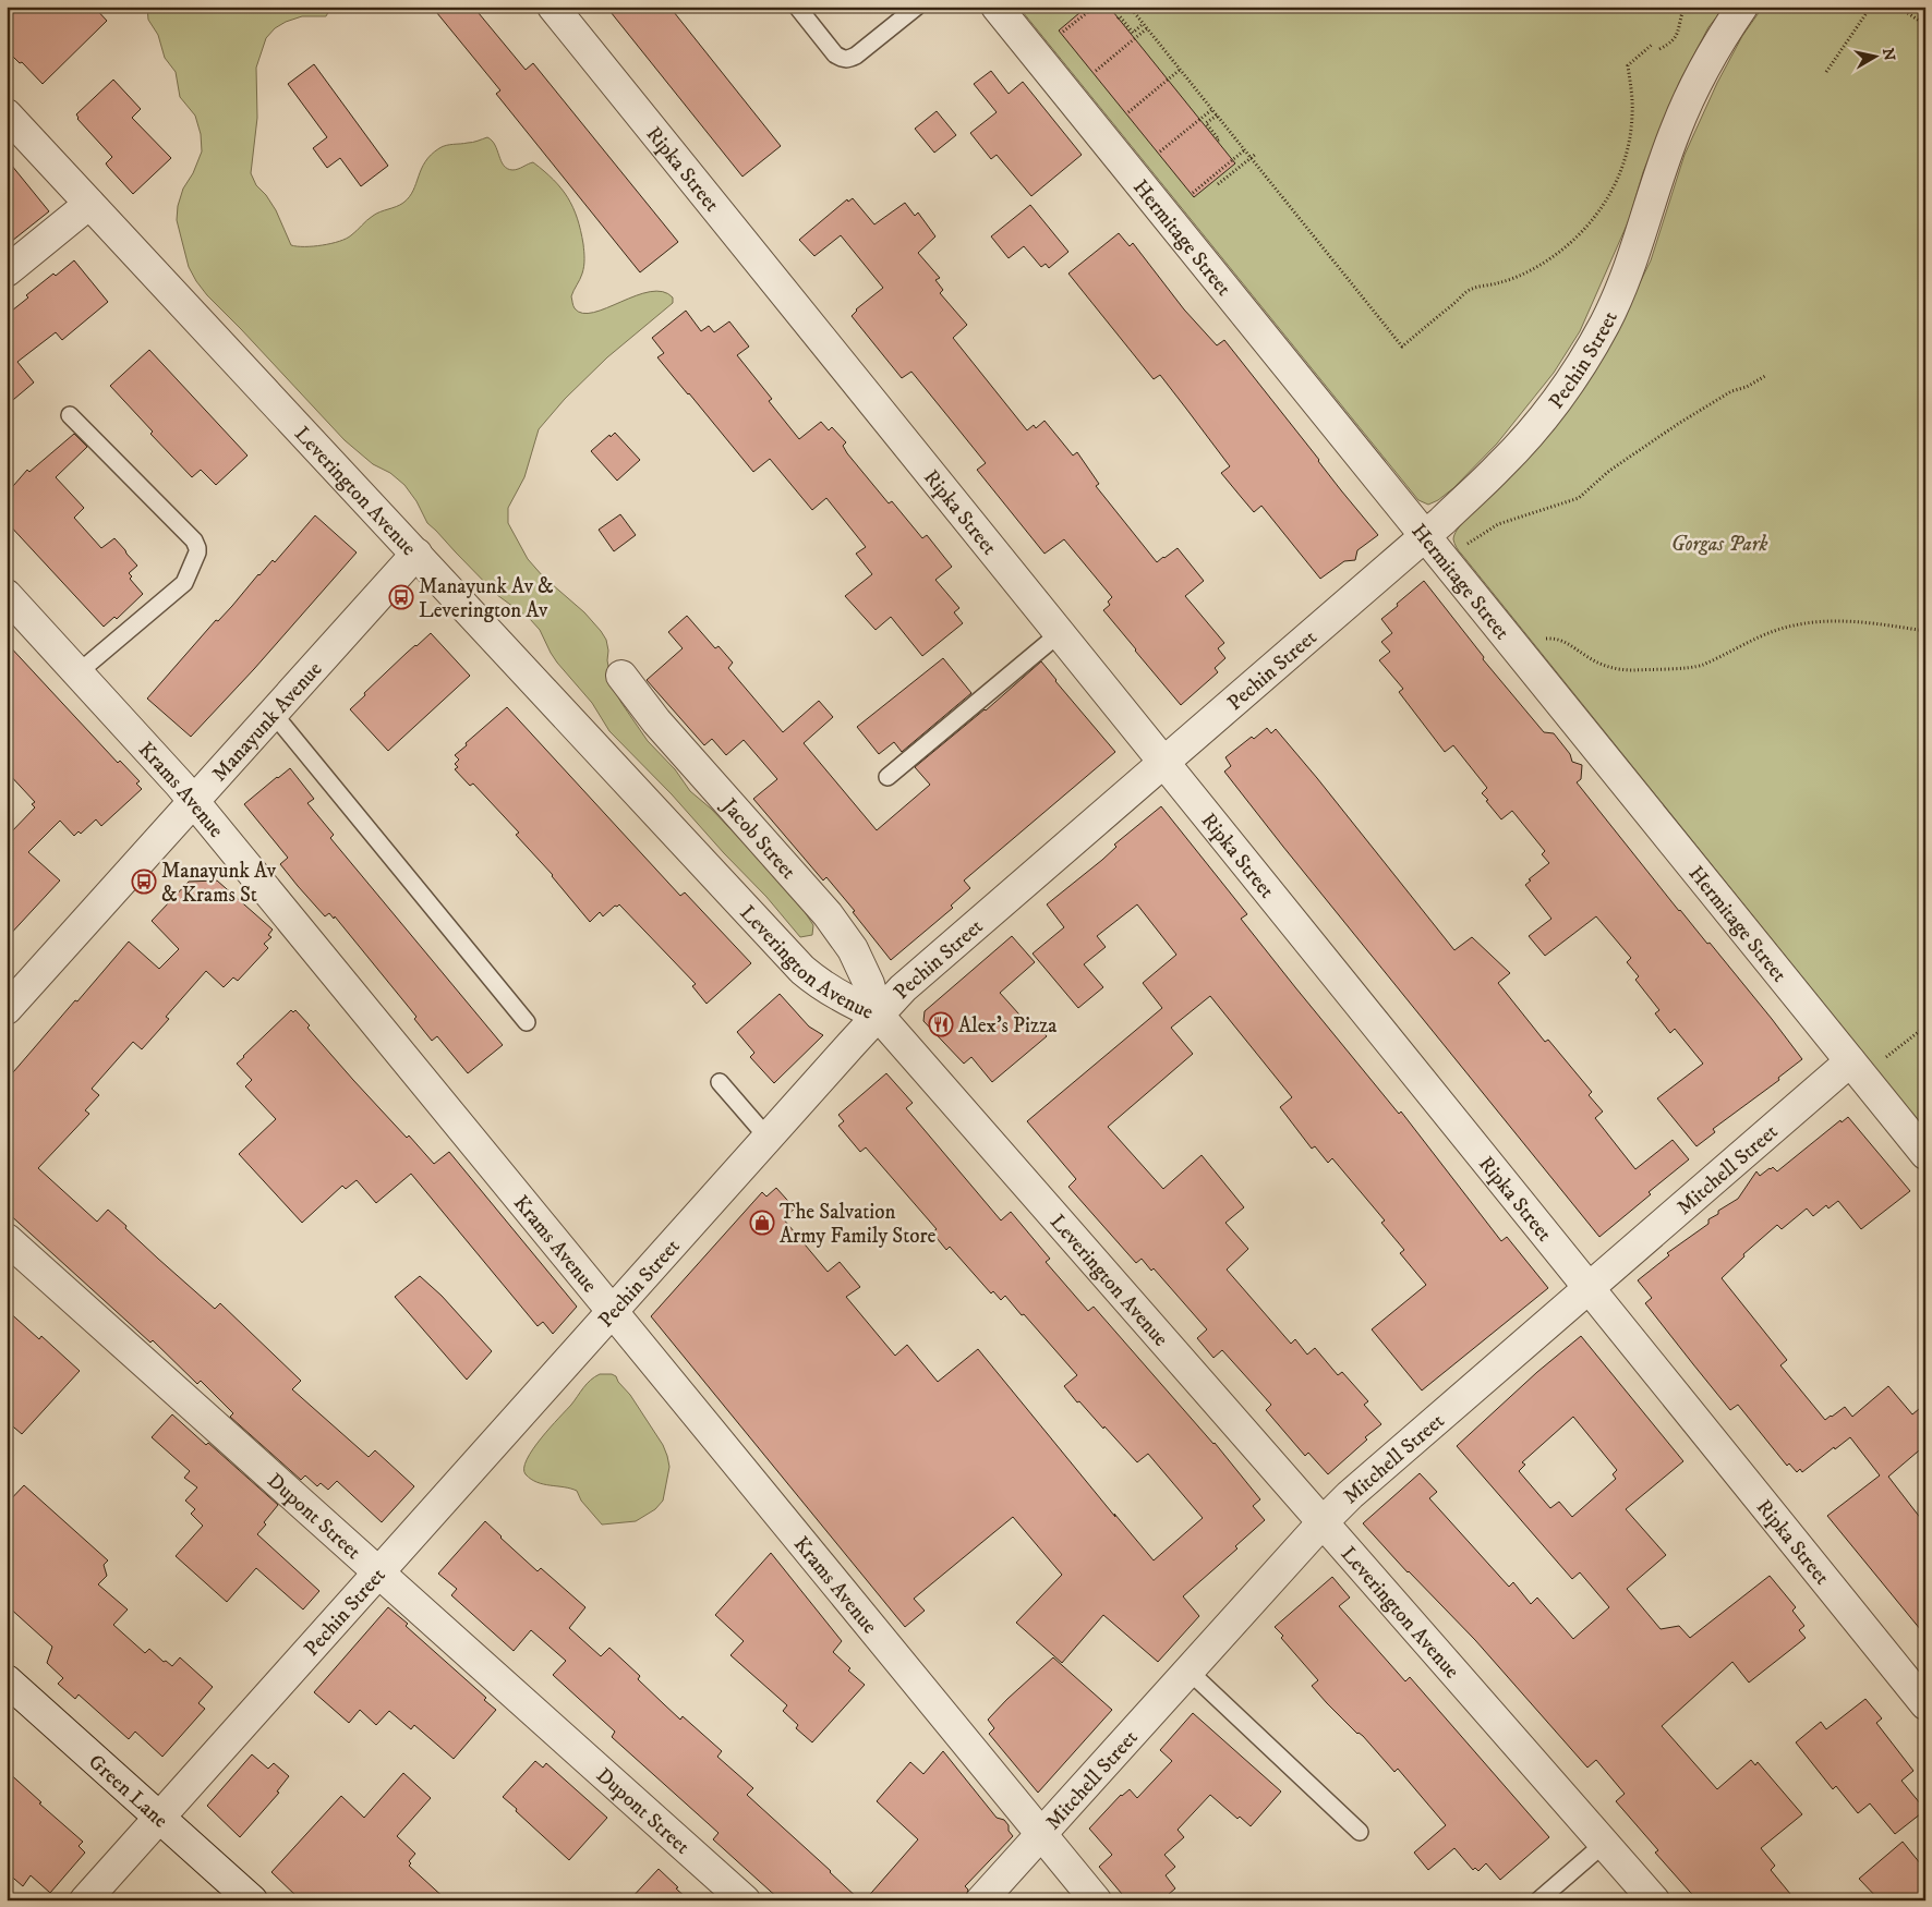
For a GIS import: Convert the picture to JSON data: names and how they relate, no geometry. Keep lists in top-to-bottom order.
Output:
{
  "streets": {
    "street": [
      "Ripka Street",
      "Hermitage Street",
      "Pechin Street",
      "Leverington Avenue",
      "Manayunk Avenue",
      "Krams Avenue",
      "Jacob Street",
      "Mitchell Street",
      "Dupont Street",
      "Green Lane"
    ]
  },
  "crossings": [
    ["Ripka Street", "Pechin Street"],
    ["Ripka Street", "Mitchell Street"],
    ["Hermitage Street", "Pechin Street"],
    ["Hermitage Street", "Mitchell Street"],
    ["Pechin Street", "Leverington Avenue"],
    ["Pechin Street", "Krams Avenue"],
    ["Pechin Street", "Jacob Street"],
    ["Pechin Street", "Dupont Street"],
    ["Pechin Street", "Green Lane"],
    ["Leverington Avenue", "Manayunk Avenue"],
    ["Leverington Avenue", "Jacob Street"],
    ["Leverington Avenue", "Mitchell Street"],
    ["Manayunk Avenue", "Krams Avenue"],
    ["Krams Avenue", "Mitchell Street"]
  ],
  "parks": ["Gorgas Park"],
  "places": {
    "bus stop": ["Manayunk Av & Leverington Av", "Manayunk Av & Krams St"],
    "restaurant": ["Alex's Pizza"],
    "shop": ["The Salvation Army Family Store"]
  },
  "north": "right"
}
